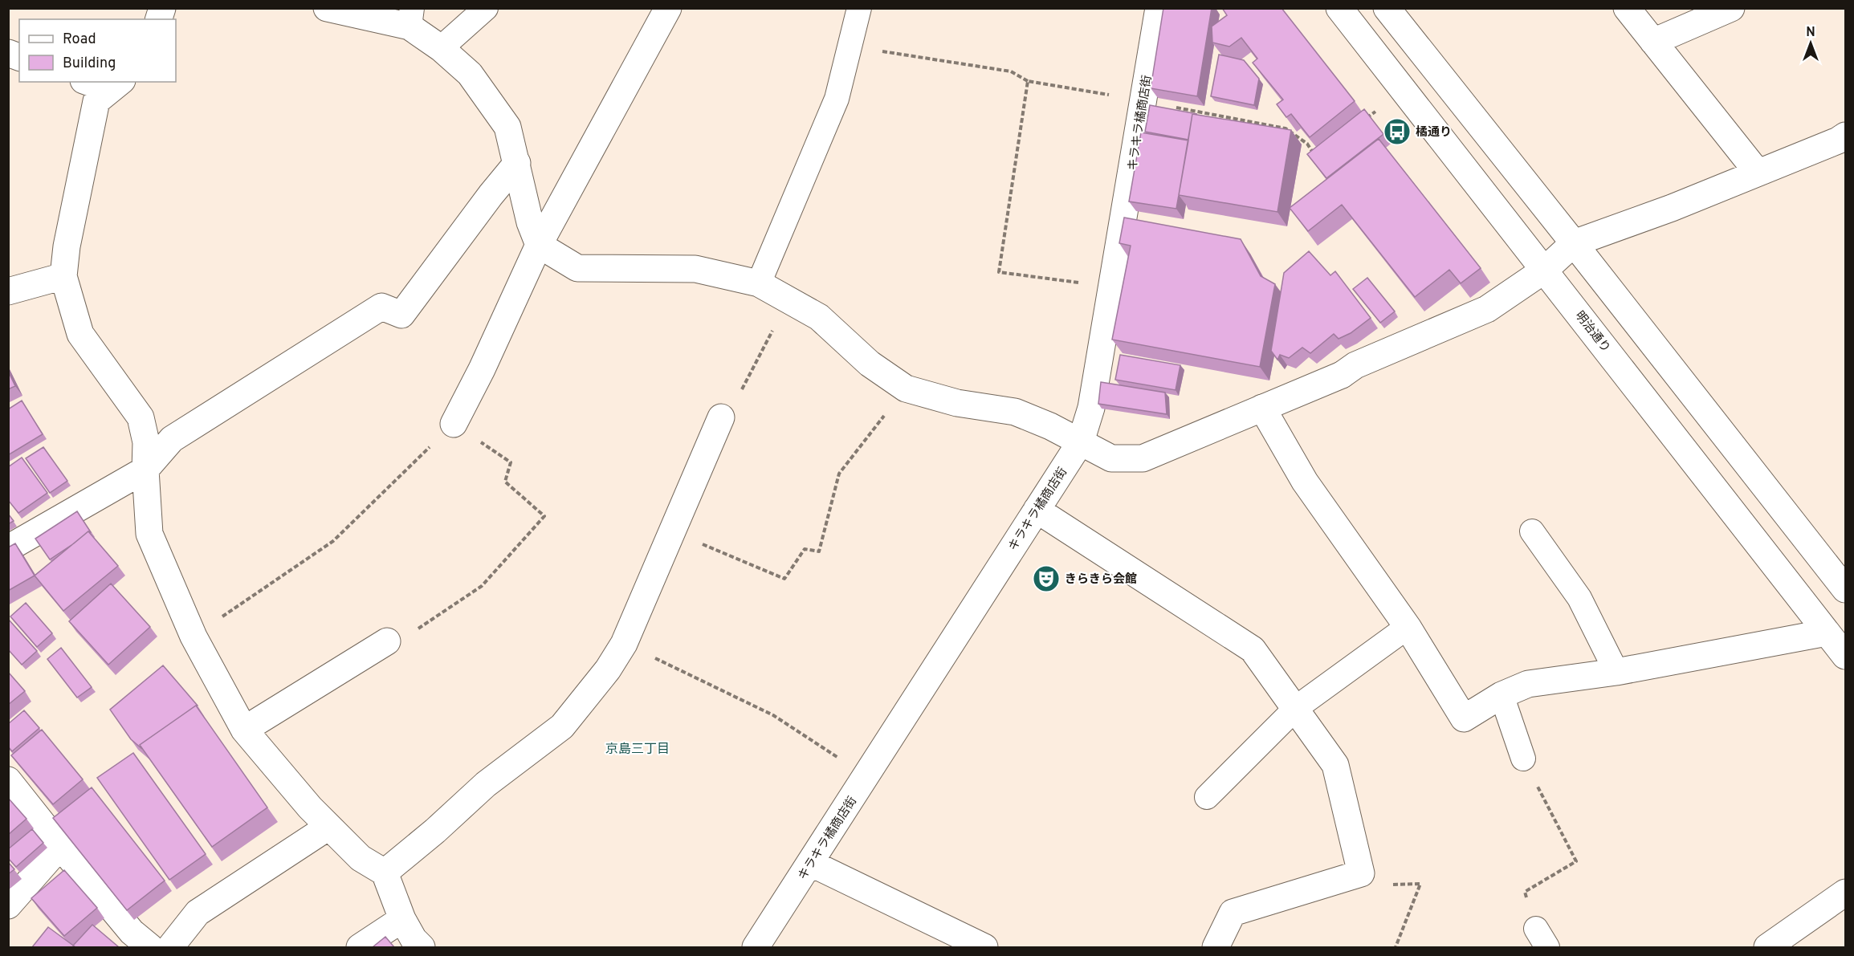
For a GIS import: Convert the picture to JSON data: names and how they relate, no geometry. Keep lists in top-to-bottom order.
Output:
{
  "streets": {
    "street": ["キラキラ橘商店街", "明治通り"]
  },
  "districts": ["京島三丁目"],
  "places": {
    "bus stop": ["橘通り"],
    "theatre": ["きらきら会館"]
  },
  "legend": ["Road", "Building"],
  "north": "top"
}
